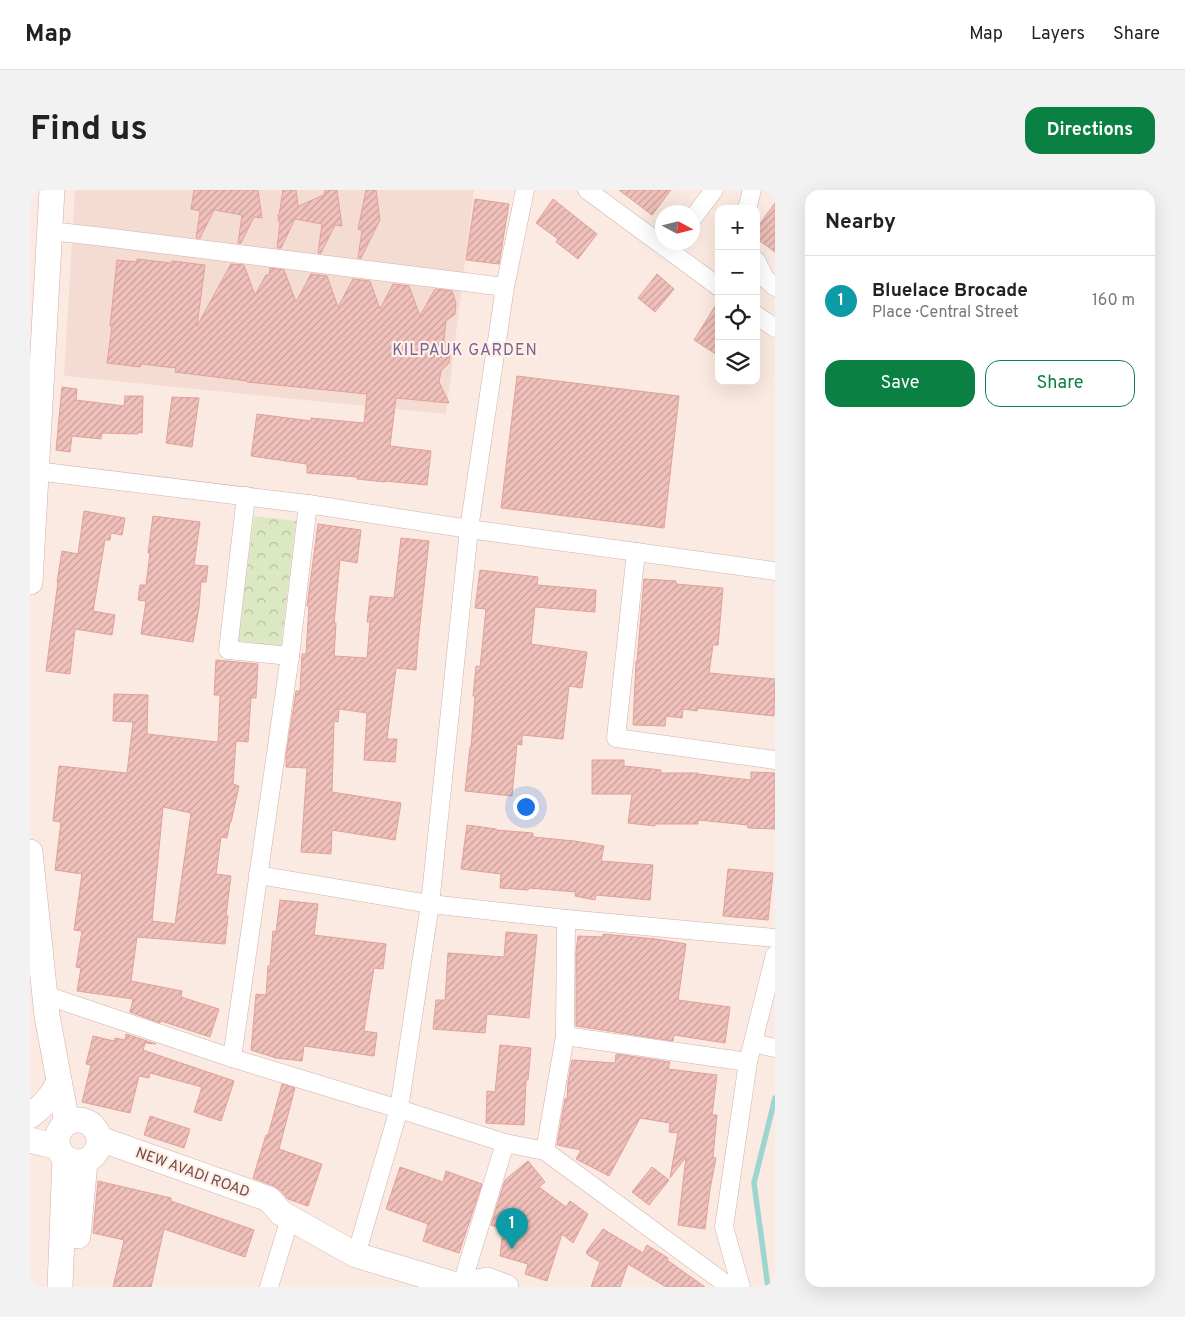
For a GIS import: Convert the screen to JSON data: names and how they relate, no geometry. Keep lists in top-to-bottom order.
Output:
{
  "streets": {
    "main road": ["NEW AVADI ROAD"]
  },
  "districts": ["KILPAUK GARDEN"],
  "north": "right",
  "page": {
    "header": "Map",
    "nav": ["Map", "Layers", "Share"],
    "buttons": [
      "Directions",
      ["Save", "Share"]
    ],
    "title": "Find us",
    "heading": "Nearby",
    "map_buttons": ["+", "−"],
    "list": [
      {
        "mark": "1",
        "name": "Bluelace Brocade",
        "note": "Place · Central Street",
        "value": "160 m"
      }
    ],
    "pins": "1"
  }
}
